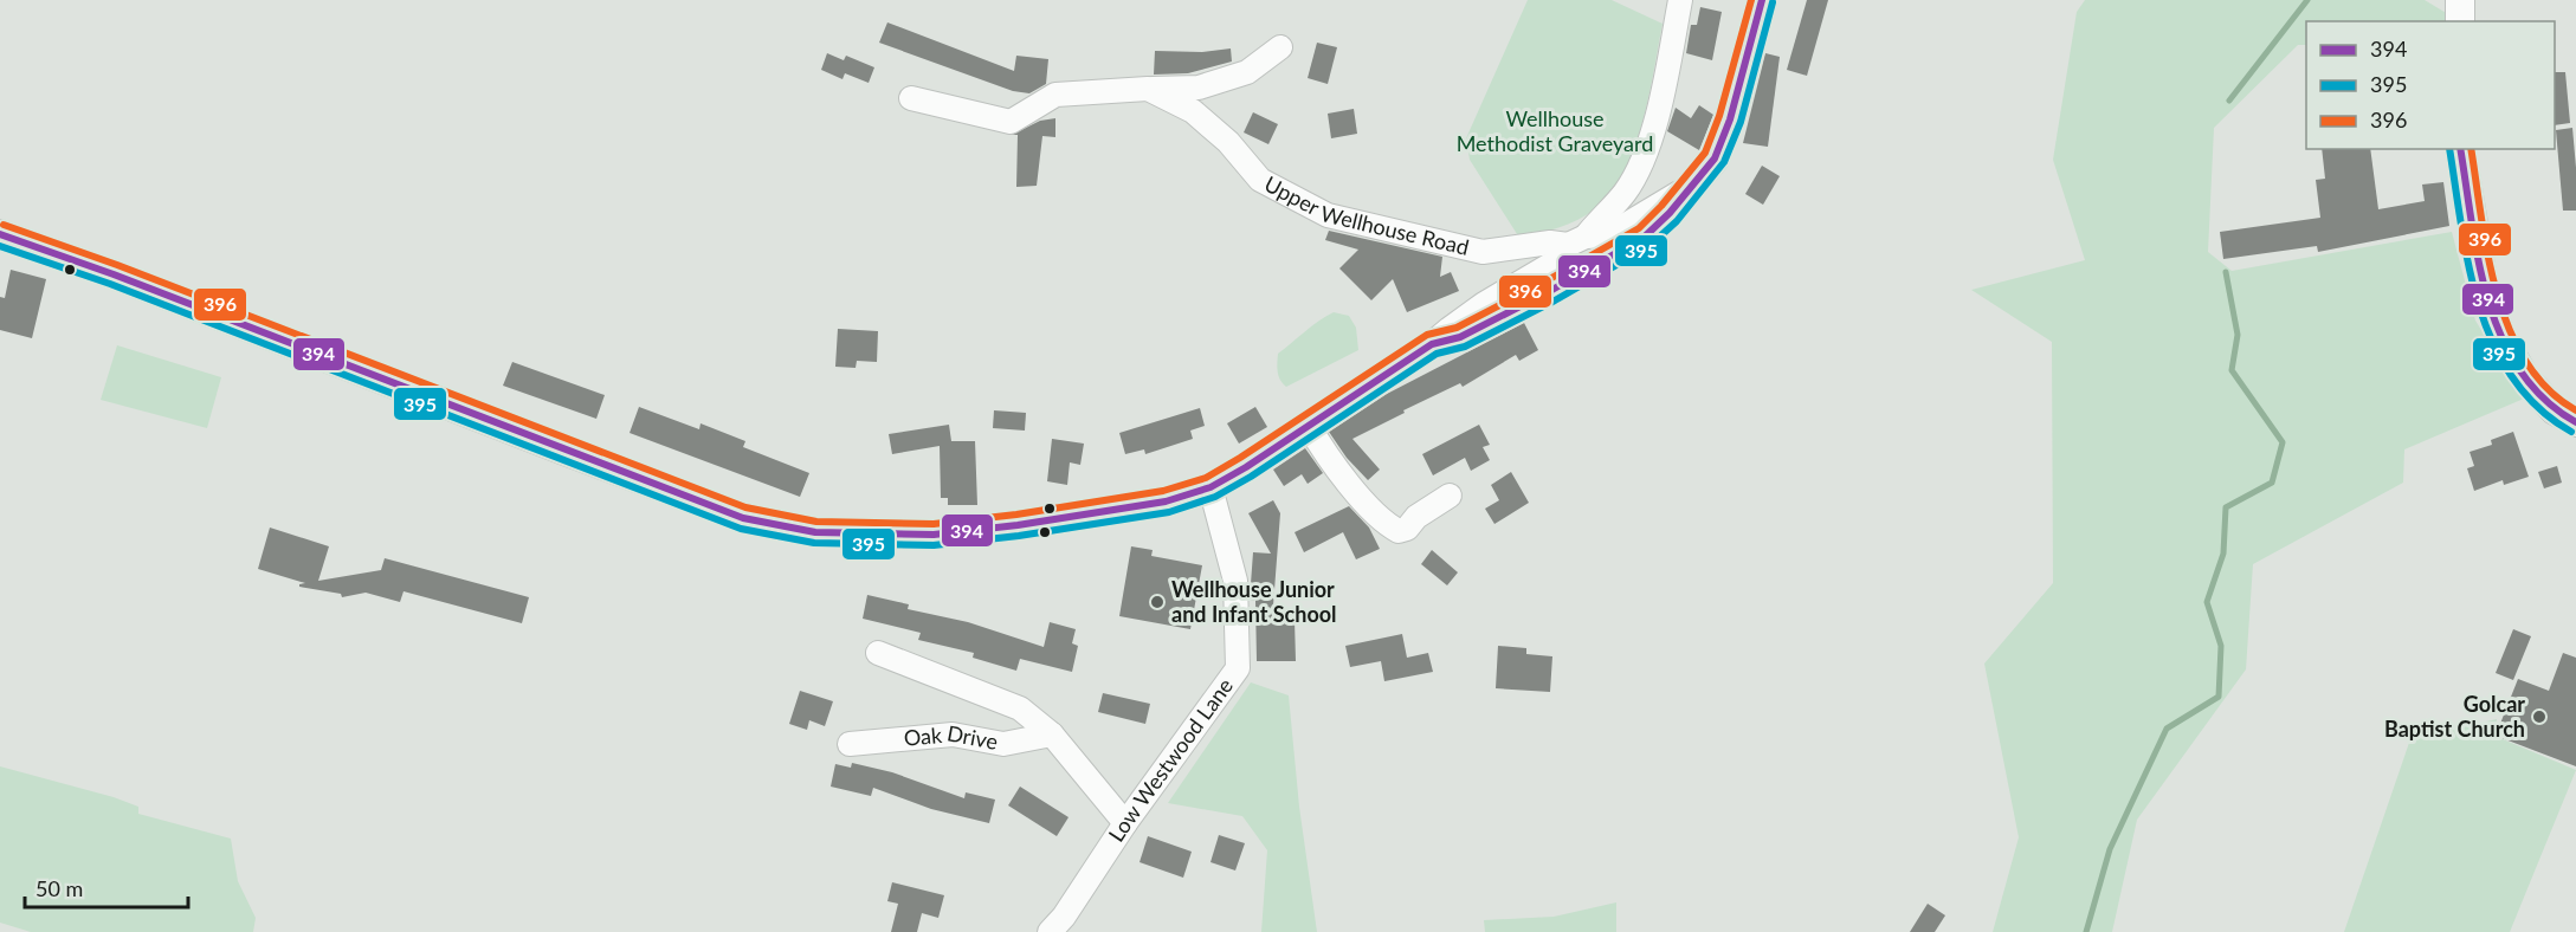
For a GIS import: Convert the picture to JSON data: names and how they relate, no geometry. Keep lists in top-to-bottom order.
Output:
{
  "streets": {
    "street": ["Upper Wellhouse Road", "Oak Drive", "Low Westwood Lane"]
  },
  "crossings": [
    ["Oak Drive", "Low Westwood Lane"]
  ],
  "parks": ["Wellhouse Methodist Graveyard"],
  "places": ["Wellhouse Junior and Infant School", "Golcar Baptist Church"],
  "lines": ["transit line 394", "transit line 396", "transit line 395"],
  "legend": ["394", "395", "396"],
  "scale_bar": "50 m"
}
